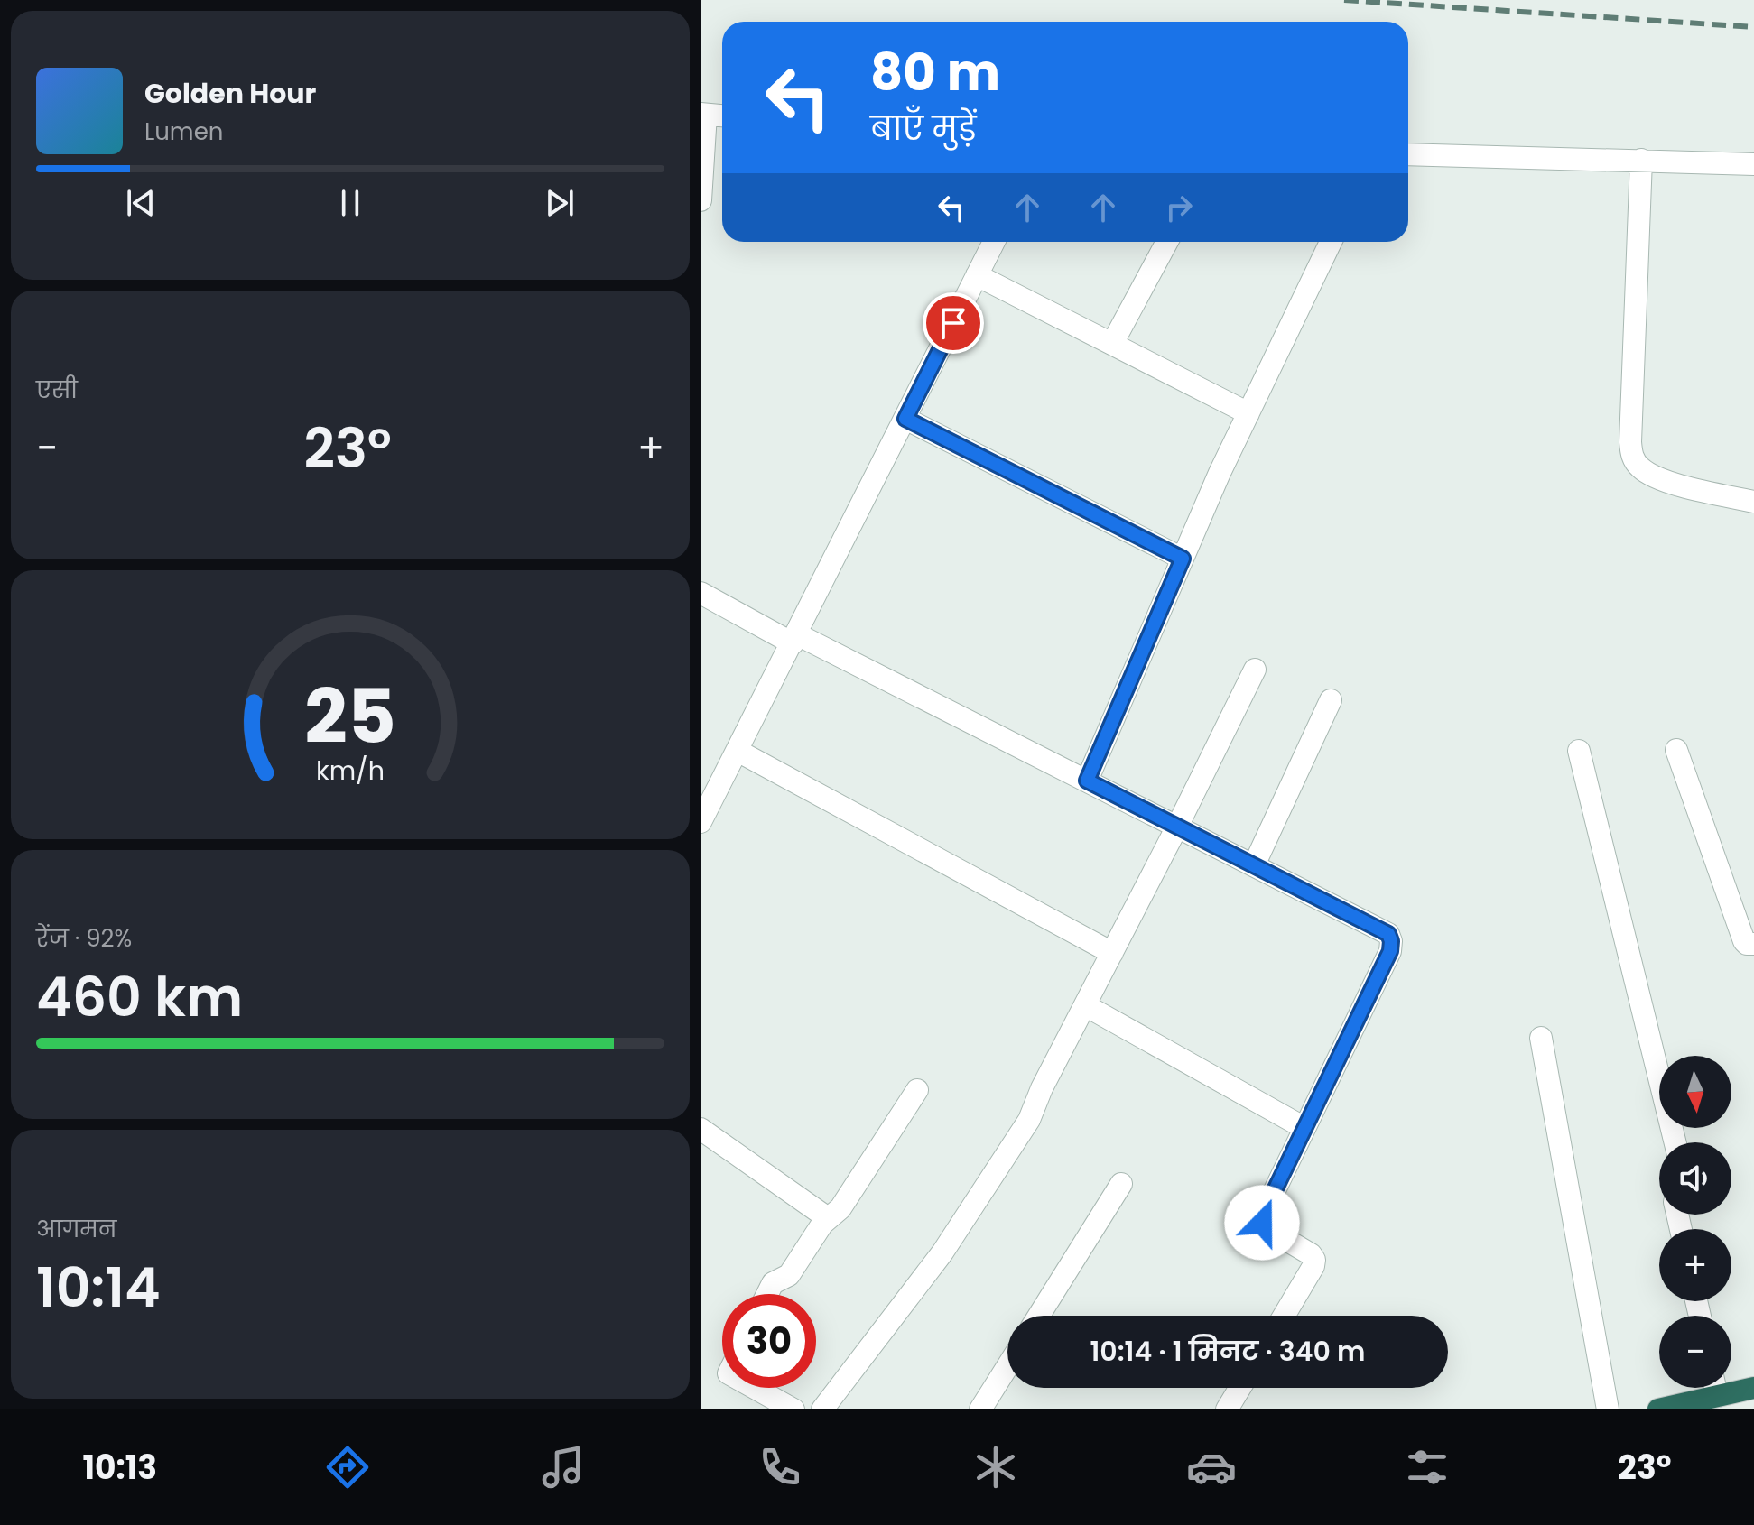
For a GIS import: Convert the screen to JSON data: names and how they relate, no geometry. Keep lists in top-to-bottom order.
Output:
{
  "north": "bottom",
  "page": {
    "turn": ["80 m", "बाएँ मुड़ें"],
    "song": ["Golden Hour", "Lumen"],
    "tile": [
      "एसी",
      ["रेंज · 92%", "460 km"],
      ["आगमन", "10:14"]
    ],
    "heat": ["−", "23°", "+"],
    "map_buttons": ["+", "−"],
    "limit": "30",
    "trip": "10:14 · 1 मिनट · 340 m",
    "tabs": ["10:13", "23°"],
    "gauge": ["25", "km/h"]
  }
}
